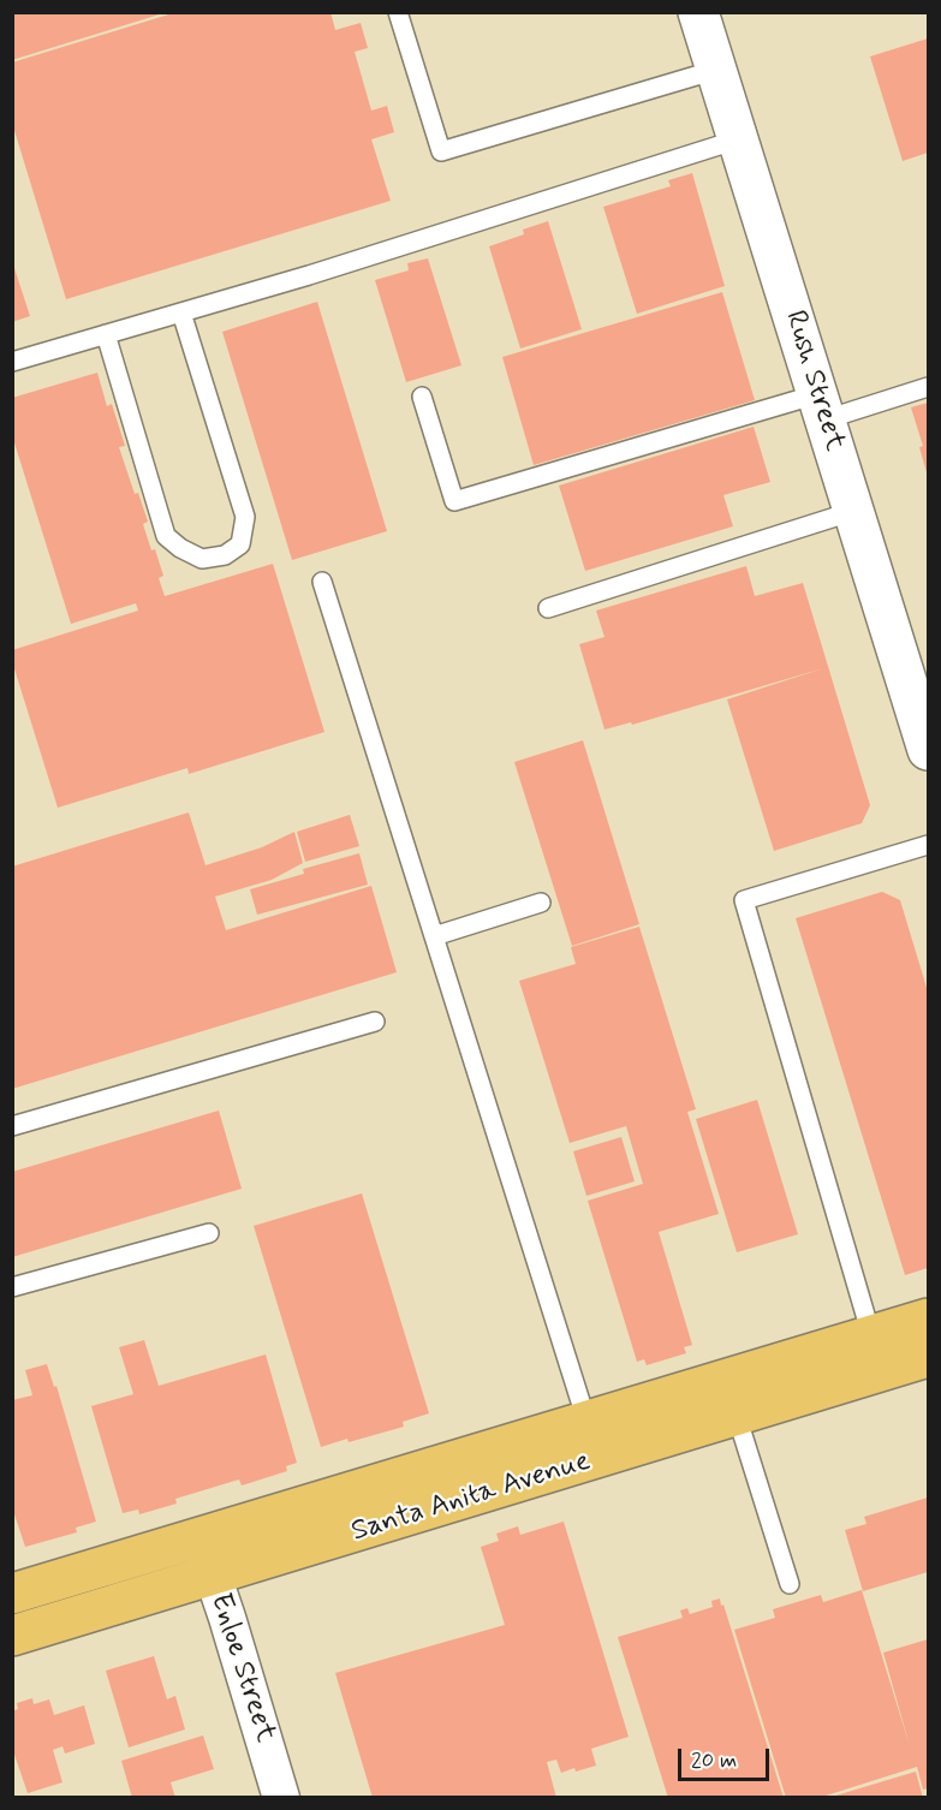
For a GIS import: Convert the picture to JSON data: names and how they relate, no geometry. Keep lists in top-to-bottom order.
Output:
{
  "streets": {
    "main road": ["Santa Anita Avenue"],
    "street": ["Rush Street", "Enloe Street"]
  },
  "crossings": [
    ["Santa Anita Avenue", "Enloe Street"]
  ],
  "scale_bar": "20 m"
}
